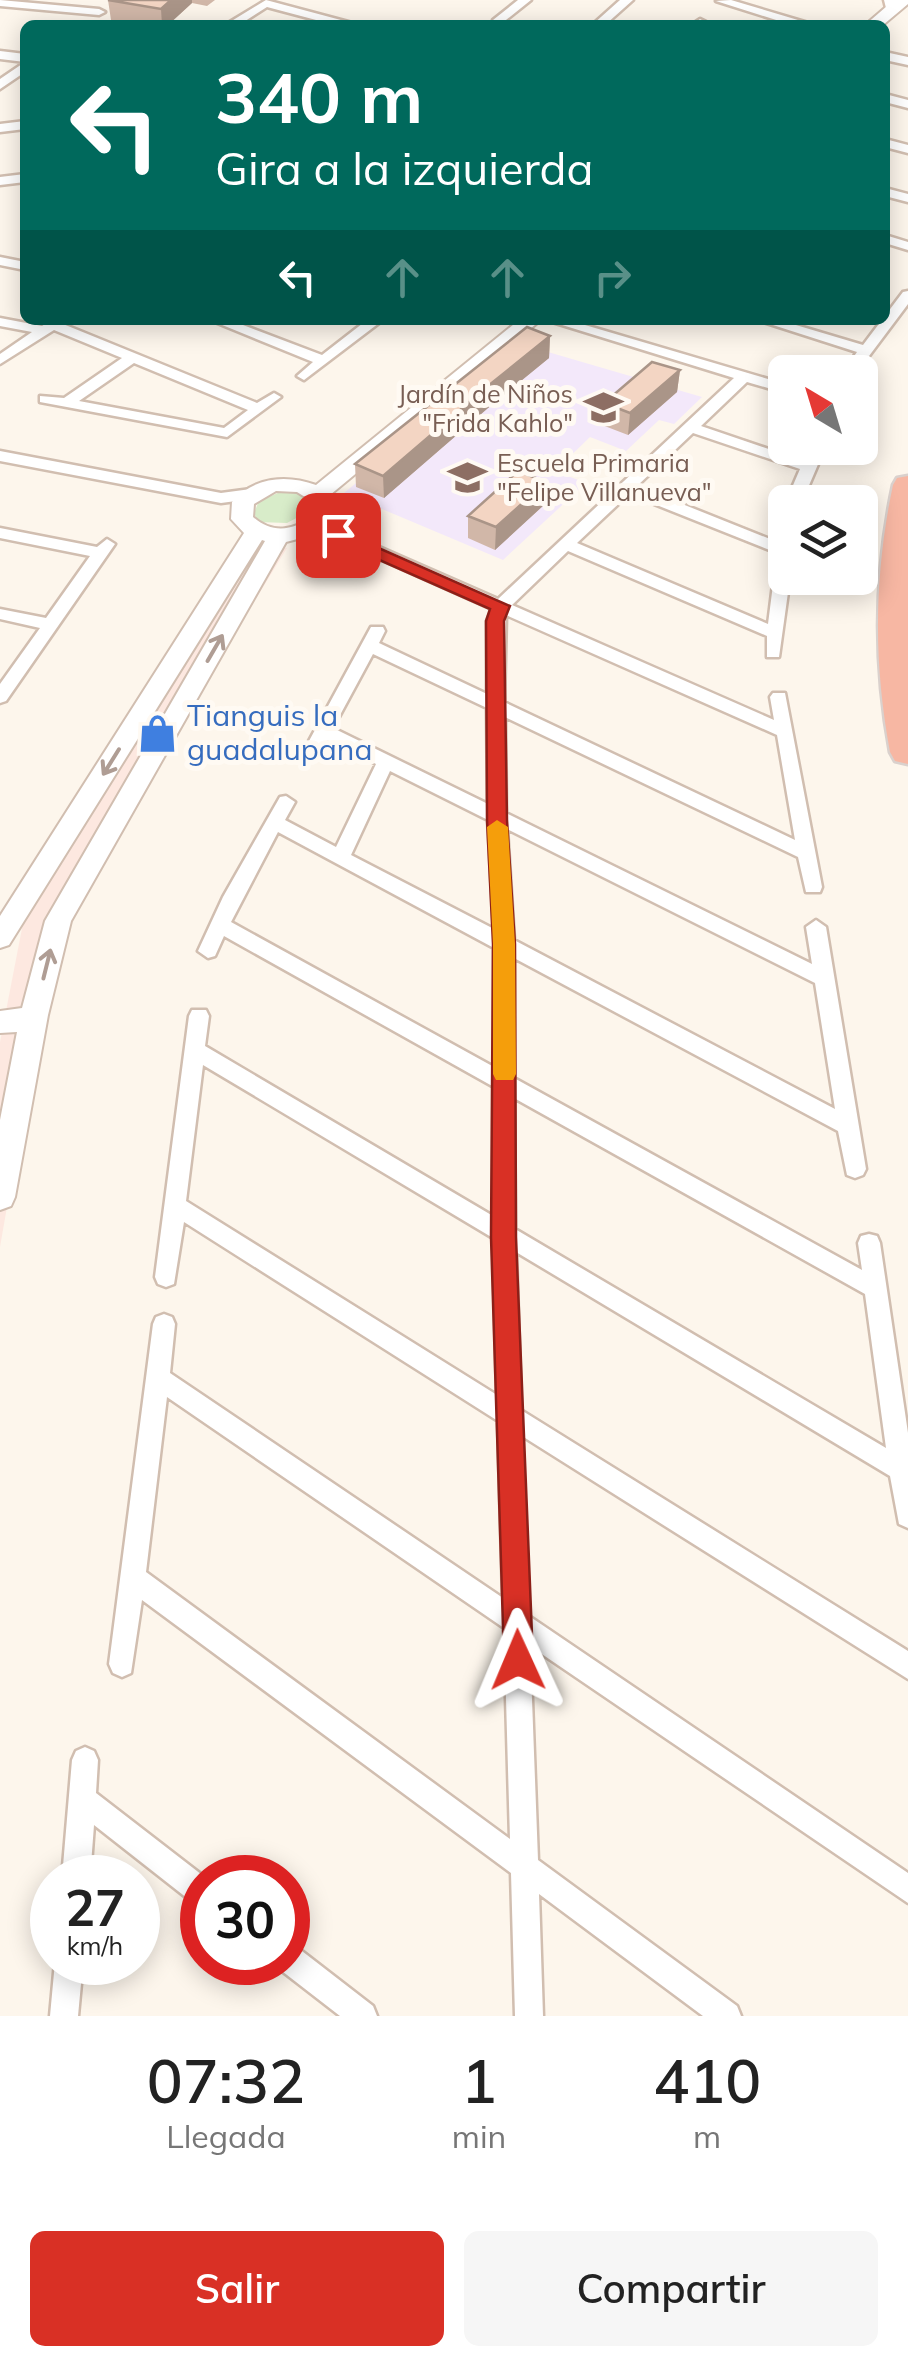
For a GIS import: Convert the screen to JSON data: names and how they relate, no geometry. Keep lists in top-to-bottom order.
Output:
{
  "places": {
    "school or university": ["Jardín de Niños \"Frida Kahlo\"", "Escuela Primaria \"Felipe Villanueva\""],
    "shop": ["Tianguis la guadalupana"]
  },
  "north": "top left",
  "page": {
    "turn": ["340 m", "Gira a la izquierda"],
    "speed": "27 km/h",
    "limit": "30",
    "eta": [
      "07:32",
      "Llegada",
      "1",
      "min",
      "410",
      "m"
    ],
    "buttons": ["Salir", "Compartir"]
  }
}
